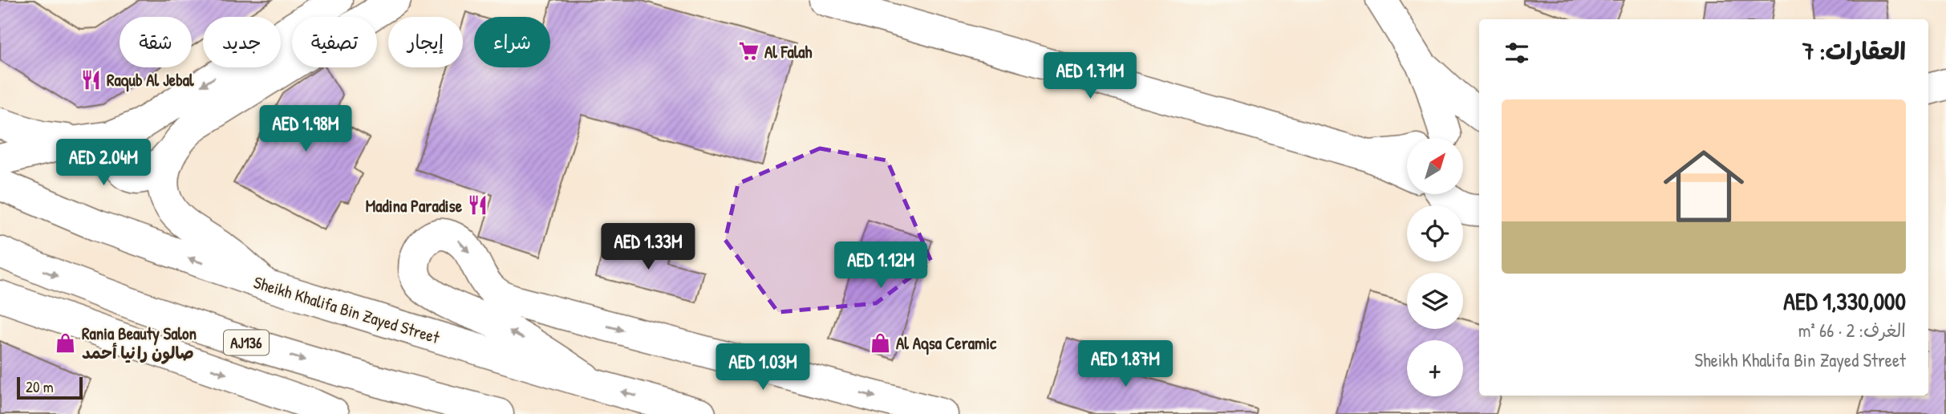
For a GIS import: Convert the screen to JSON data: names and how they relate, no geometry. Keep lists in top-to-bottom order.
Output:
{
  "streets": {
    "street": ["Sheikh Khalifa Bin Zayed Street", "AJ136"]
  },
  "places": {
    "supermarket": ["Al Falah"],
    "restaurant": ["Raqub Al Jebal", "Madina Paradise"],
    "shop": ["Rania Beauty Salon صالون رانيا أحمد", "Al Aqsa Ceramic"]
  },
  "scale_bar": "20 m",
  "north": "top right",
  "page": {
    "chip": [
      "شراء",
      "إيجار",
      "تصفية",
      "جديد",
      "شقة"
    ],
    "heading": "العقارات: 7",
    "price": [
      "AED 1.71M",
      "AED 1.98M",
      "AED 2.04M",
      "AED 1.33M",
      "AED 1.12M",
      "AED 1.87M",
      "AED 1.03M"
    ],
    "list": [
      {
        "name": "AED 1,330,000",
        "note": "الغرف: 2 · 66 m² · Sheikh Khalifa Bin Zayed Street"
      }
    ],
    "map_buttons": "+",
    "scale": "20 m"
  }
}
